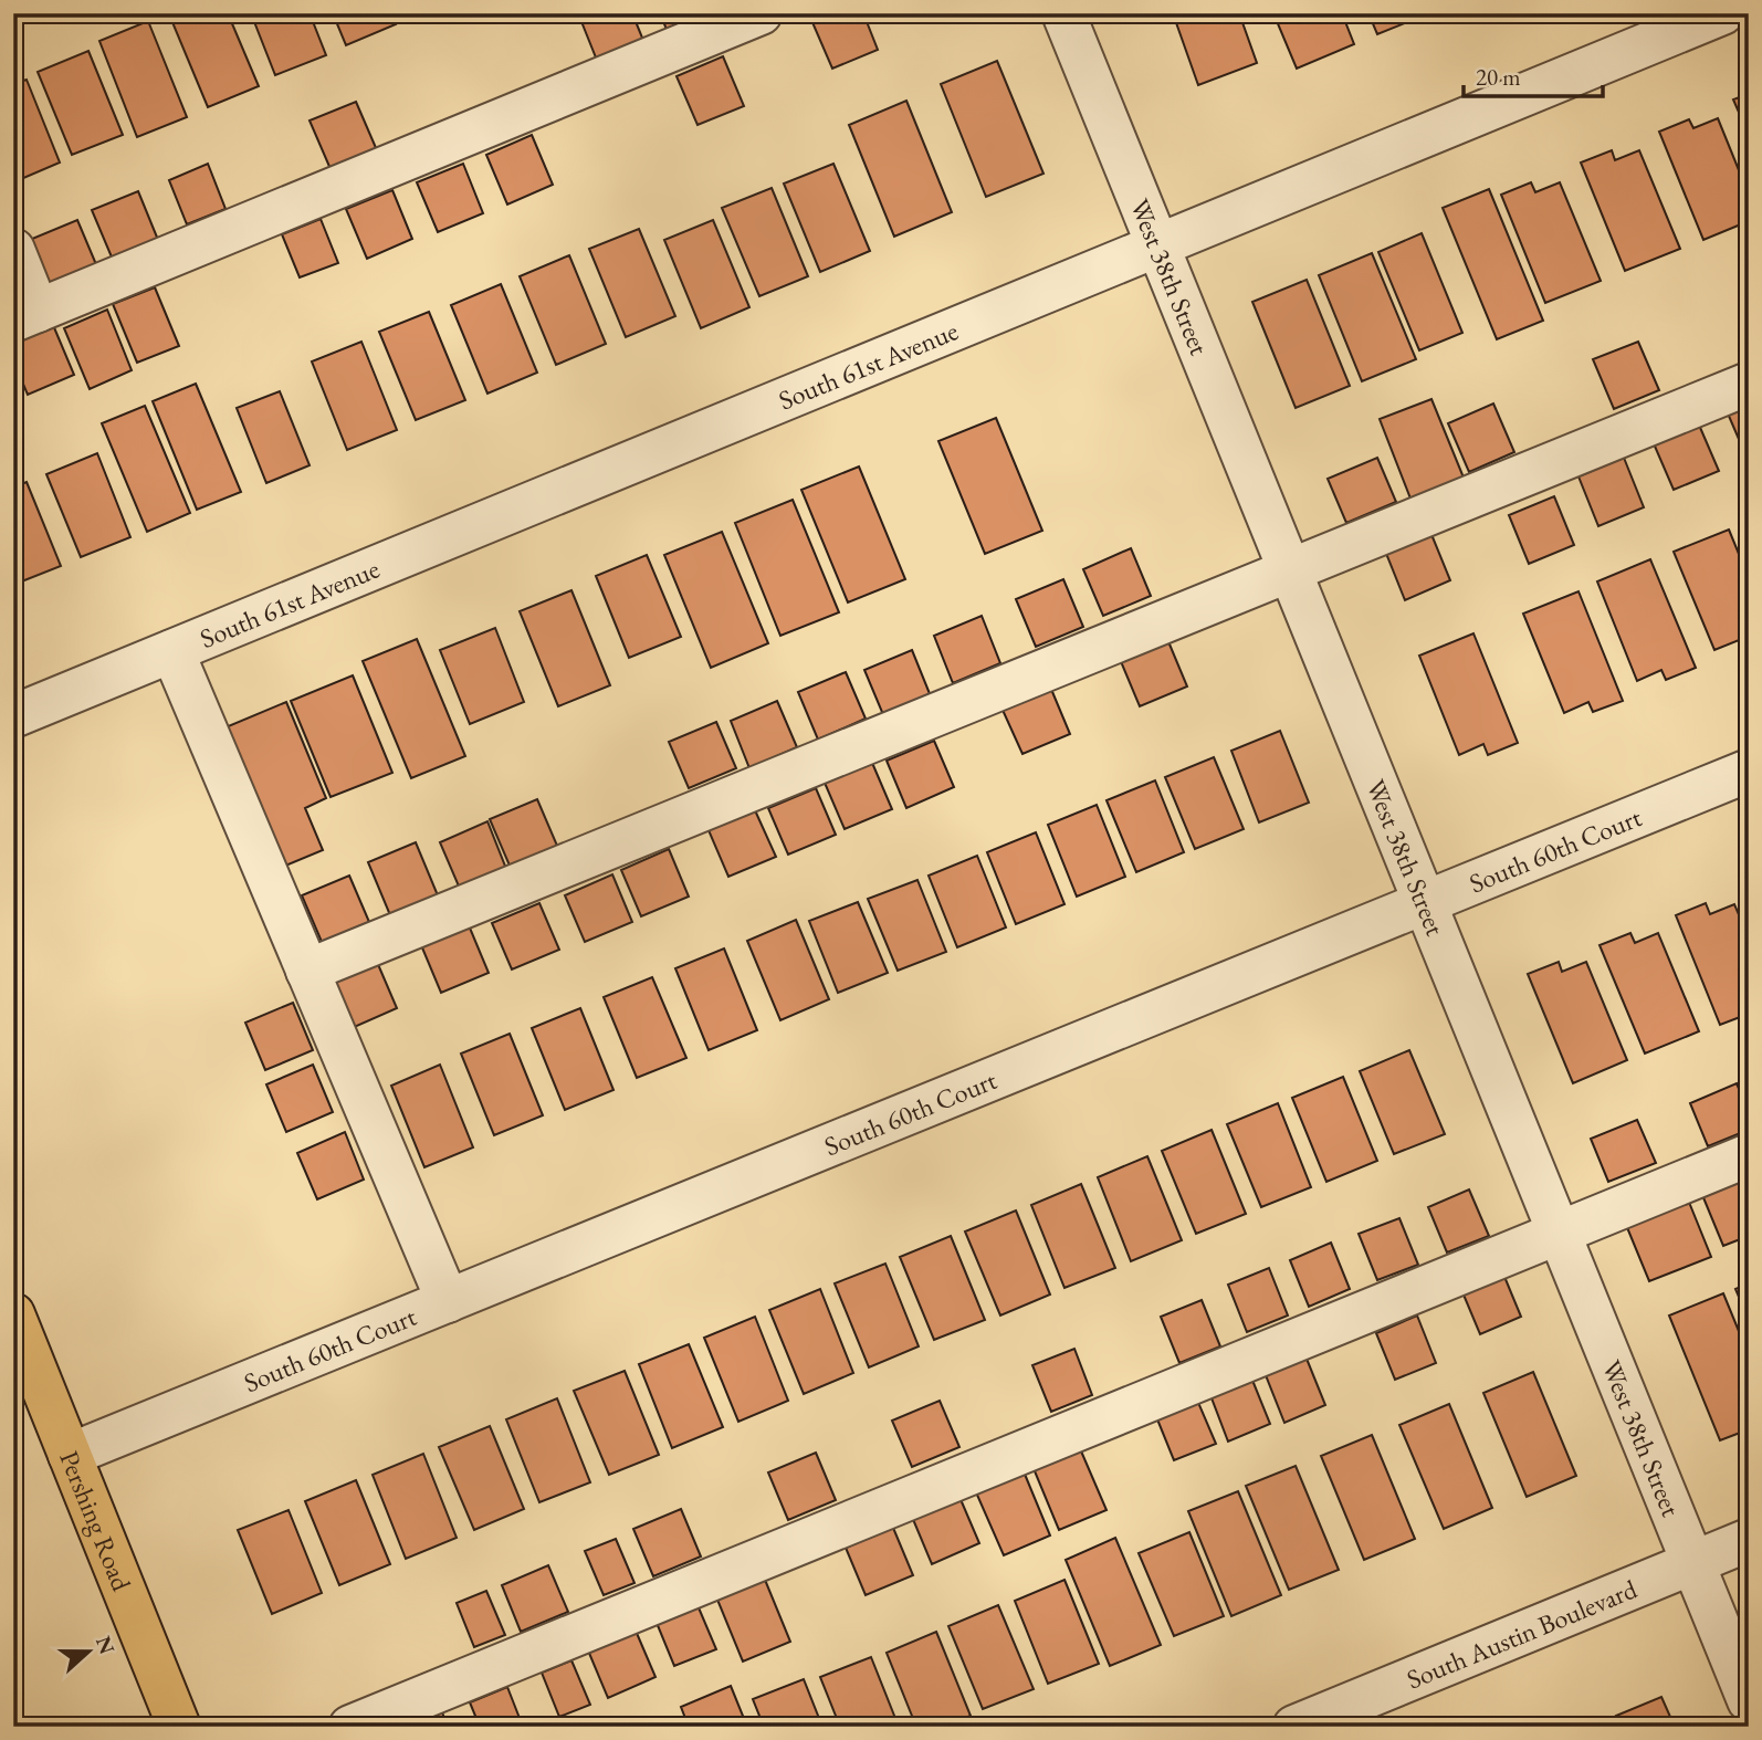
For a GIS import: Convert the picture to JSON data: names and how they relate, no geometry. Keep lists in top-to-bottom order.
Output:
{
  "streets": {
    "main road": ["Pershing Road"],
    "street": [
      "West 38th Street",
      "South 61st Avenue",
      "South 60th Court",
      "South Austin Boulevard"
    ]
  },
  "crossings": [
    ["West 38th Street", "South 61st Avenue"],
    ["West 38th Street", "South 60th Court"],
    ["West 38th Street", "South Austin Boulevard"],
    ["South 60th Court", "Pershing Road"]
  ],
  "scale_bar": "20 m",
  "north": "right"
}
